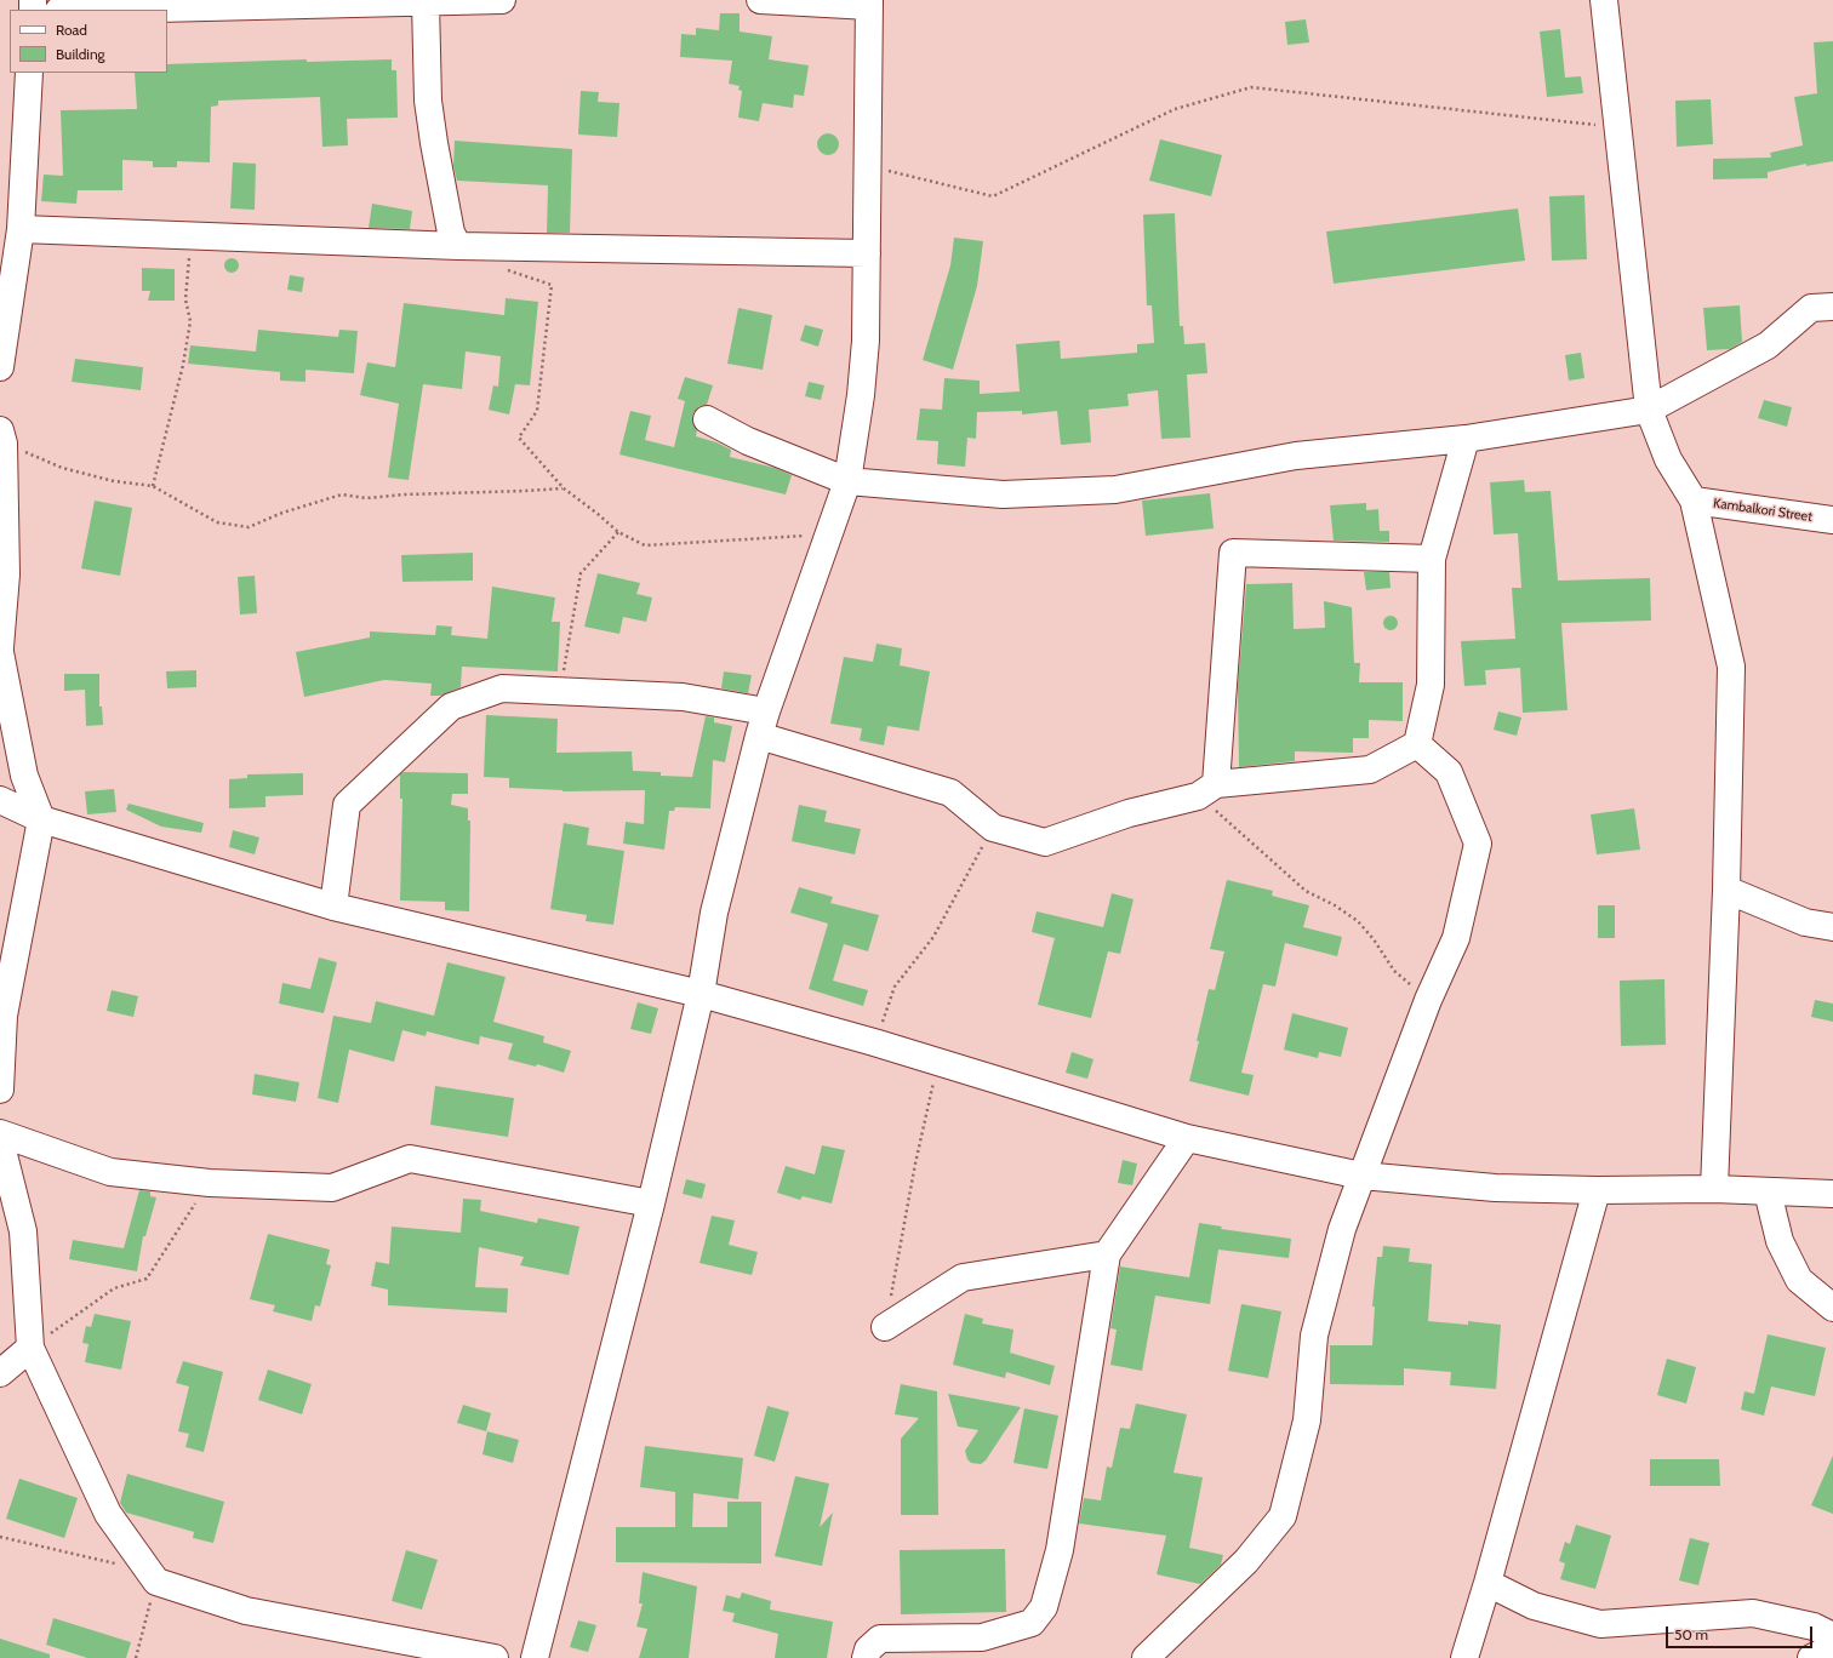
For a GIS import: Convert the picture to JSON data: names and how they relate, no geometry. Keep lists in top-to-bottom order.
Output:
{
  "streets": {
    "street": ["Kambalkori Street"]
  },
  "legend": ["Road", "Building"],
  "scale_bar": "50 m"
}
